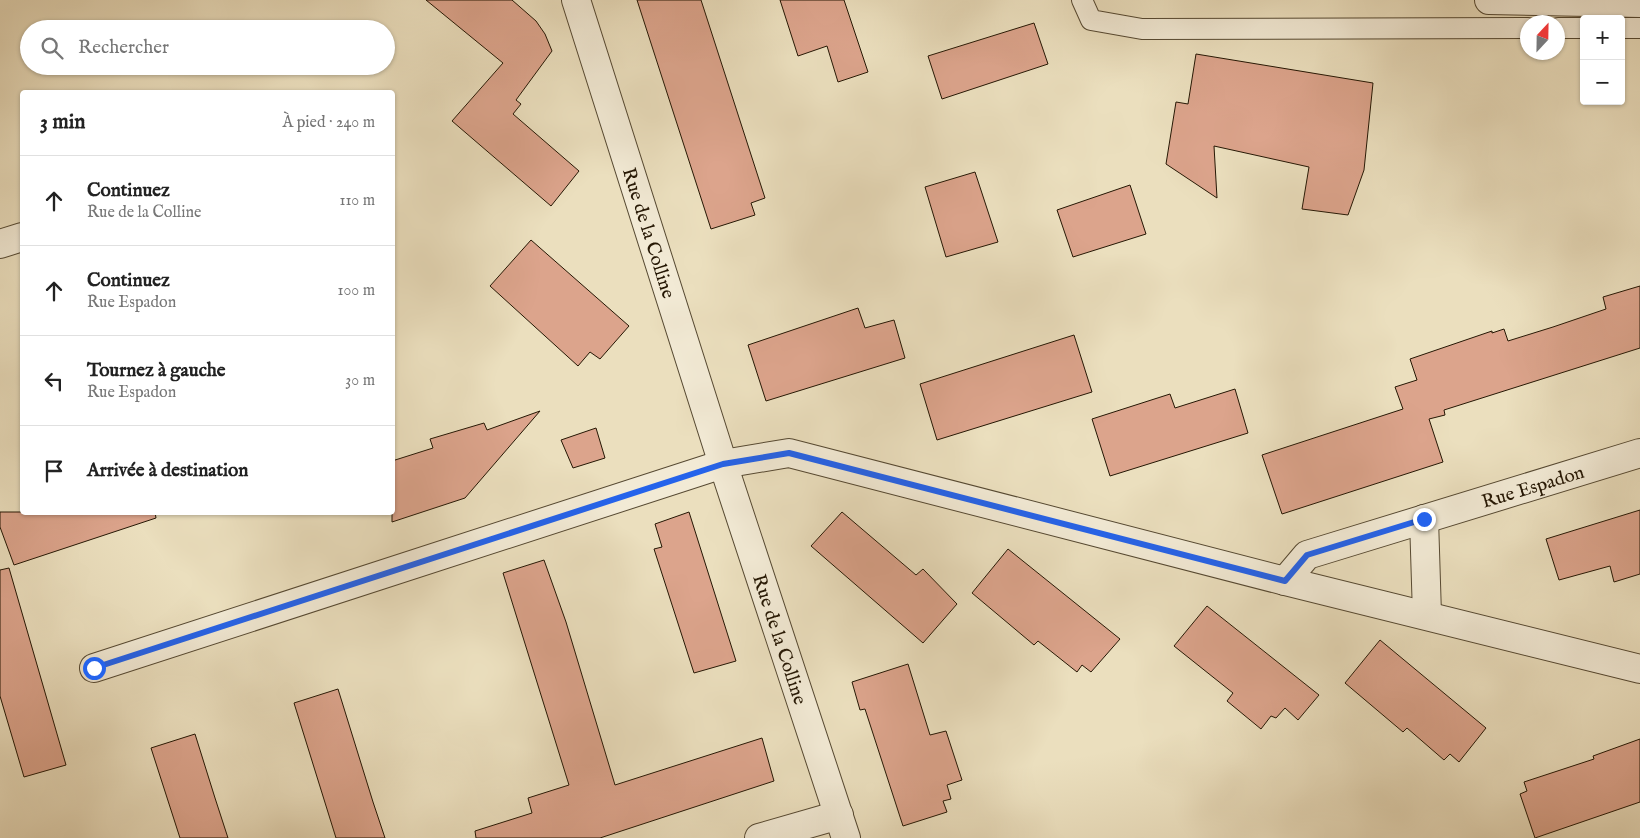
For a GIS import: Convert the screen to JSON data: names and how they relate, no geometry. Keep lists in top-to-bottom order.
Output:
{
  "streets": {
    "street": ["Rue de la Colline", "Rue Espadon"]
  },
  "north": "top",
  "page": {
    "map_buttons": ["+", "−"],
    "search": "Rechercher",
    "heading": ["3 min", "À pied · 240 m"],
    "list": [
      ["Continuez", "Rue de la Colline", "110 m"],
      ["Continuez", "Rue Espadon", "100 m"],
      ["Tournez à gauche", "Rue Espadon", "30 m"],
      "Arrivée à destination"
    ]
  }
}
